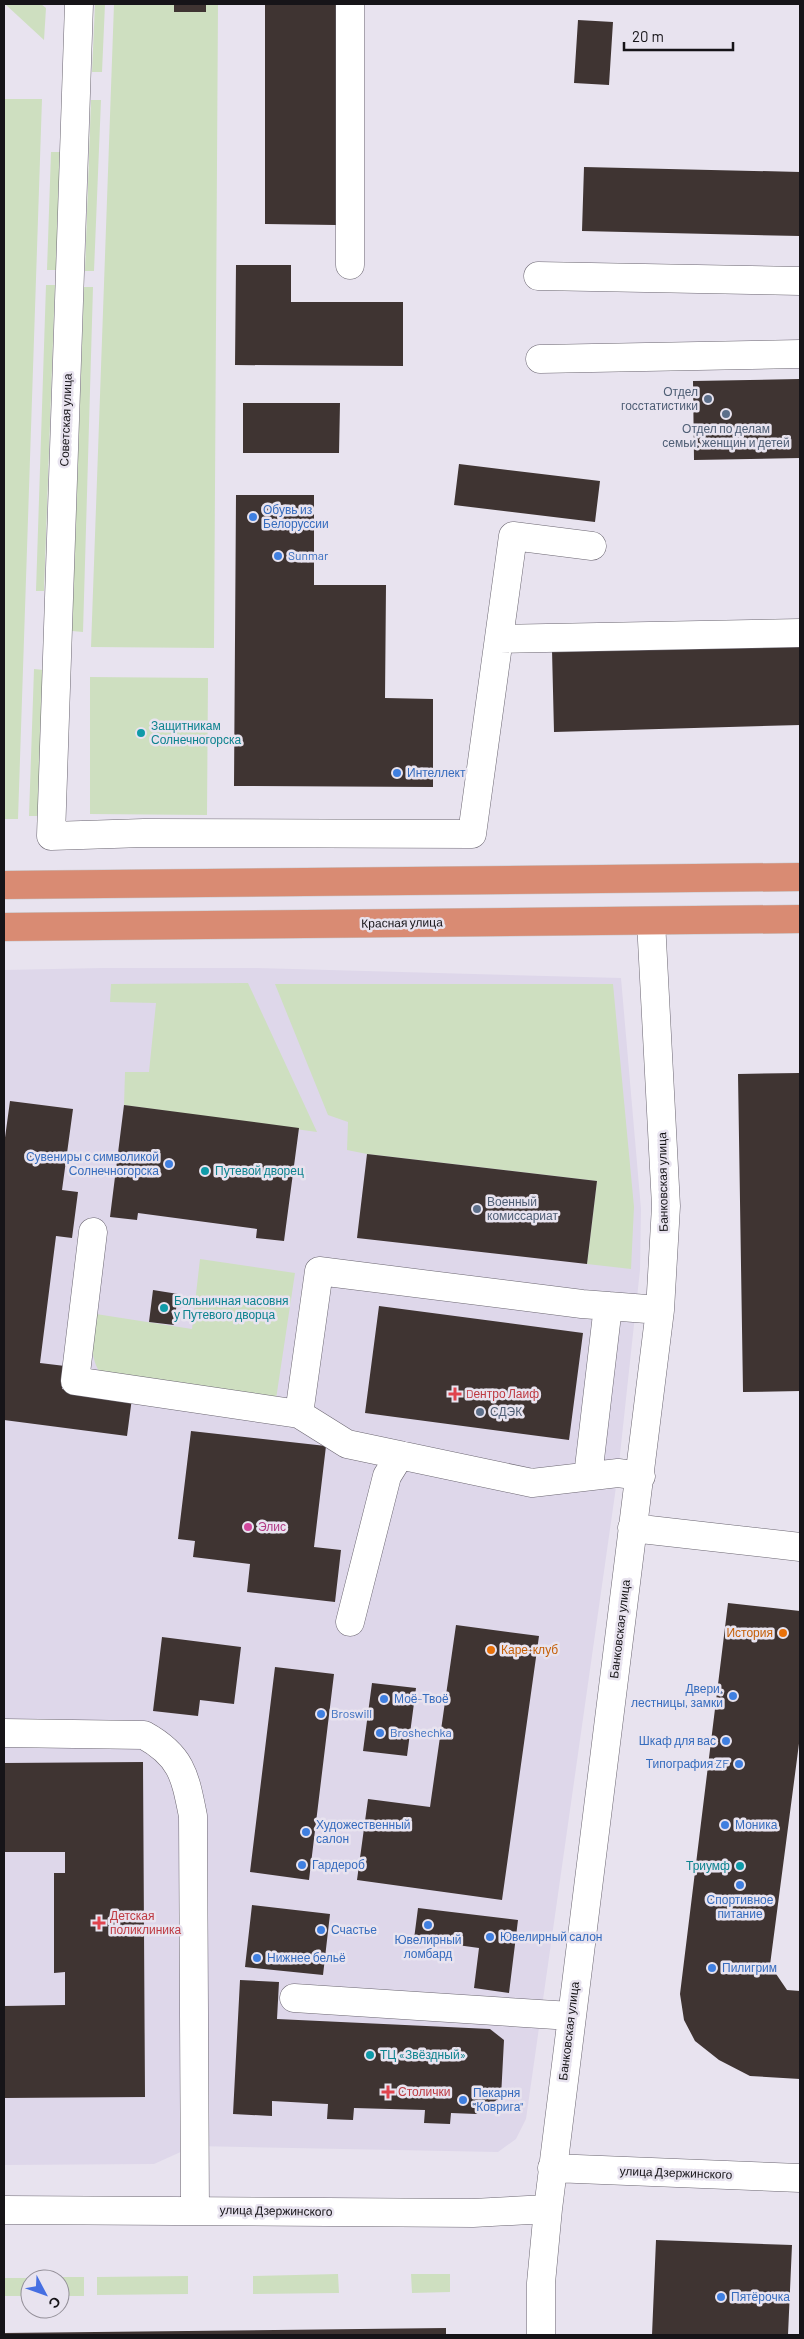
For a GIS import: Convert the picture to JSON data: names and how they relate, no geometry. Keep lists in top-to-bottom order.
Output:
{
  "streets": {
    "highway": ["Красная улица"],
    "street": ["Советская улица", "Банковская улица", "улица Дзержинского"]
  },
  "crossings": [
    ["Красная улица", "Банковская улица"],
    ["Банковская улица", "улица Дзержинского"]
  ],
  "places": {
    "other": [
      "Отдел госстатистики",
      "Отдел по делам семьи, женщин и детей",
      "Обувь из Белоруссии",
      "Sunmar",
      "Защитникам Солнечногорска",
      "Интеллект",
      "Сувениры с символикой Солнечногорска",
      "Путевой дворец",
      "Военный комиссариат",
      "Больничная часовня у Путевого дворца",
      "СДЭК",
      "Элис",
      "История",
      "Каре-клуб",
      "Двери, лестницы, замки",
      "Моё-Твоё",
      "Broswill",
      "Broshechka",
      "Шкаф для вас",
      "Типография ZF",
      "Моника",
      "Художественный салон",
      "Гардероб",
      "Триумф",
      "Спортивное питание",
      "Ювелирный ломбард",
      "Счастье",
      "Ювелирный салон",
      "Нижнее бельё",
      "Пилигрим",
      "ТЦ «Звёздный»",
      "Пекарня \"Коврига\"",
      "Пятёрочка"
    ],
    "health": ["Dентро Лаиф", "Детская поликлиника", "Столички"]
  },
  "scale_bar": "20 m",
  "north": "bottom right"
}
